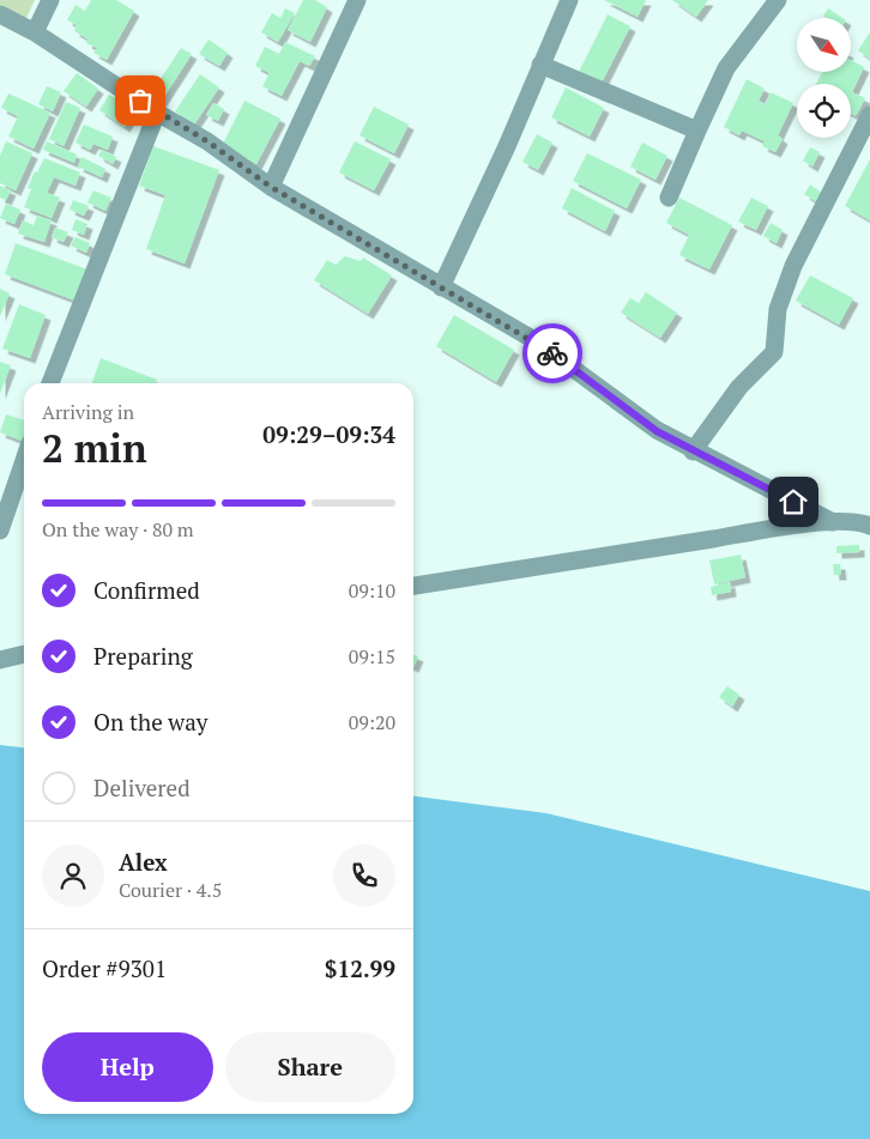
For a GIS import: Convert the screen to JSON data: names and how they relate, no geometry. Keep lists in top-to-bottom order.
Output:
{
  "north": "bottom right",
  "page": {
    "heading": ["2 min", "Arriving in", "09:29–09:34"],
    "panel": [
      "Alex",
      "Courier · 4.5",
      "Order #9301",
      "$12.99"
    ],
    "bar": "On the way · 80 m",
    "list": [
      ["Confirmed", "09:10"],
      ["Preparing", "09:15"],
      ["On the way", "09:20"],
      "Delivered"
    ],
    "buttons": ["Help", "Share"]
  }
}
